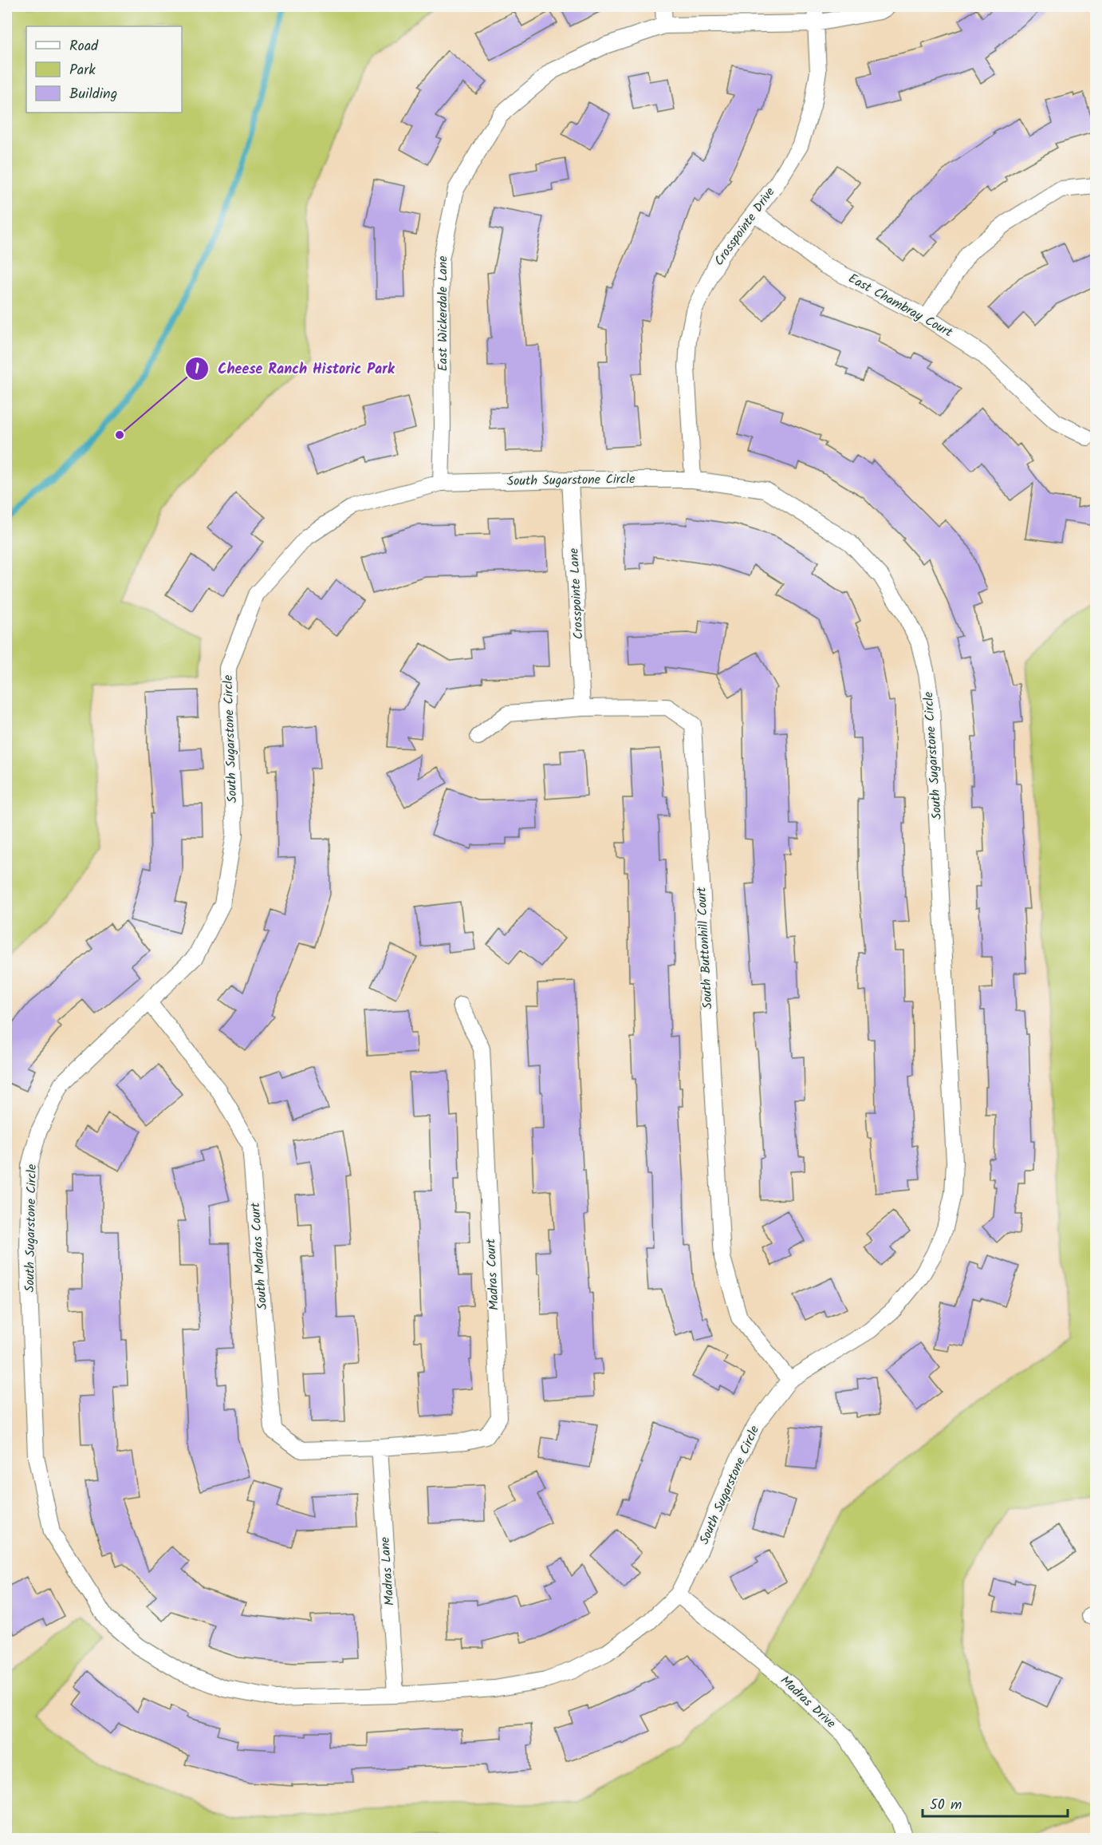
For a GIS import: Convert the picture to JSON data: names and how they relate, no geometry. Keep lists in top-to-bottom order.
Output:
{
  "streets": {
    "street": [
      "Crosspointe Drive",
      "East Chambray Court",
      "East Wickerdale Lane",
      "South Sugarstone Circle",
      "Crosspointe Lane",
      "South Buttonhill Court",
      "South Madras Court",
      "Madras Court",
      "Madras Lane",
      "Madras Drive"
    ]
  },
  "crossings": [
    ["Crosspointe Drive", "East Chambray Court"],
    ["Crosspointe Drive", "East Wickerdale Lane"],
    ["Crosspointe Drive", "South Sugarstone Circle"],
    ["East Wickerdale Lane", "South Sugarstone Circle"],
    ["South Sugarstone Circle", "Crosspointe Lane"],
    ["South Sugarstone Circle", "South Buttonhill Court"],
    ["South Sugarstone Circle", "South Madras Court"],
    ["South Sugarstone Circle", "Madras Lane"],
    ["South Sugarstone Circle", "Madras Drive"],
    ["Crosspointe Lane", "South Buttonhill Court"],
    ["South Madras Court", "Madras Court"],
    ["South Madras Court", "Madras Lane"],
    ["Madras Court", "Madras Lane"]
  ],
  "places": ["Cheese Ranch Historic Park"],
  "legend": ["Road", "Park", "Building"],
  "scale_bar": "50 m"
}
